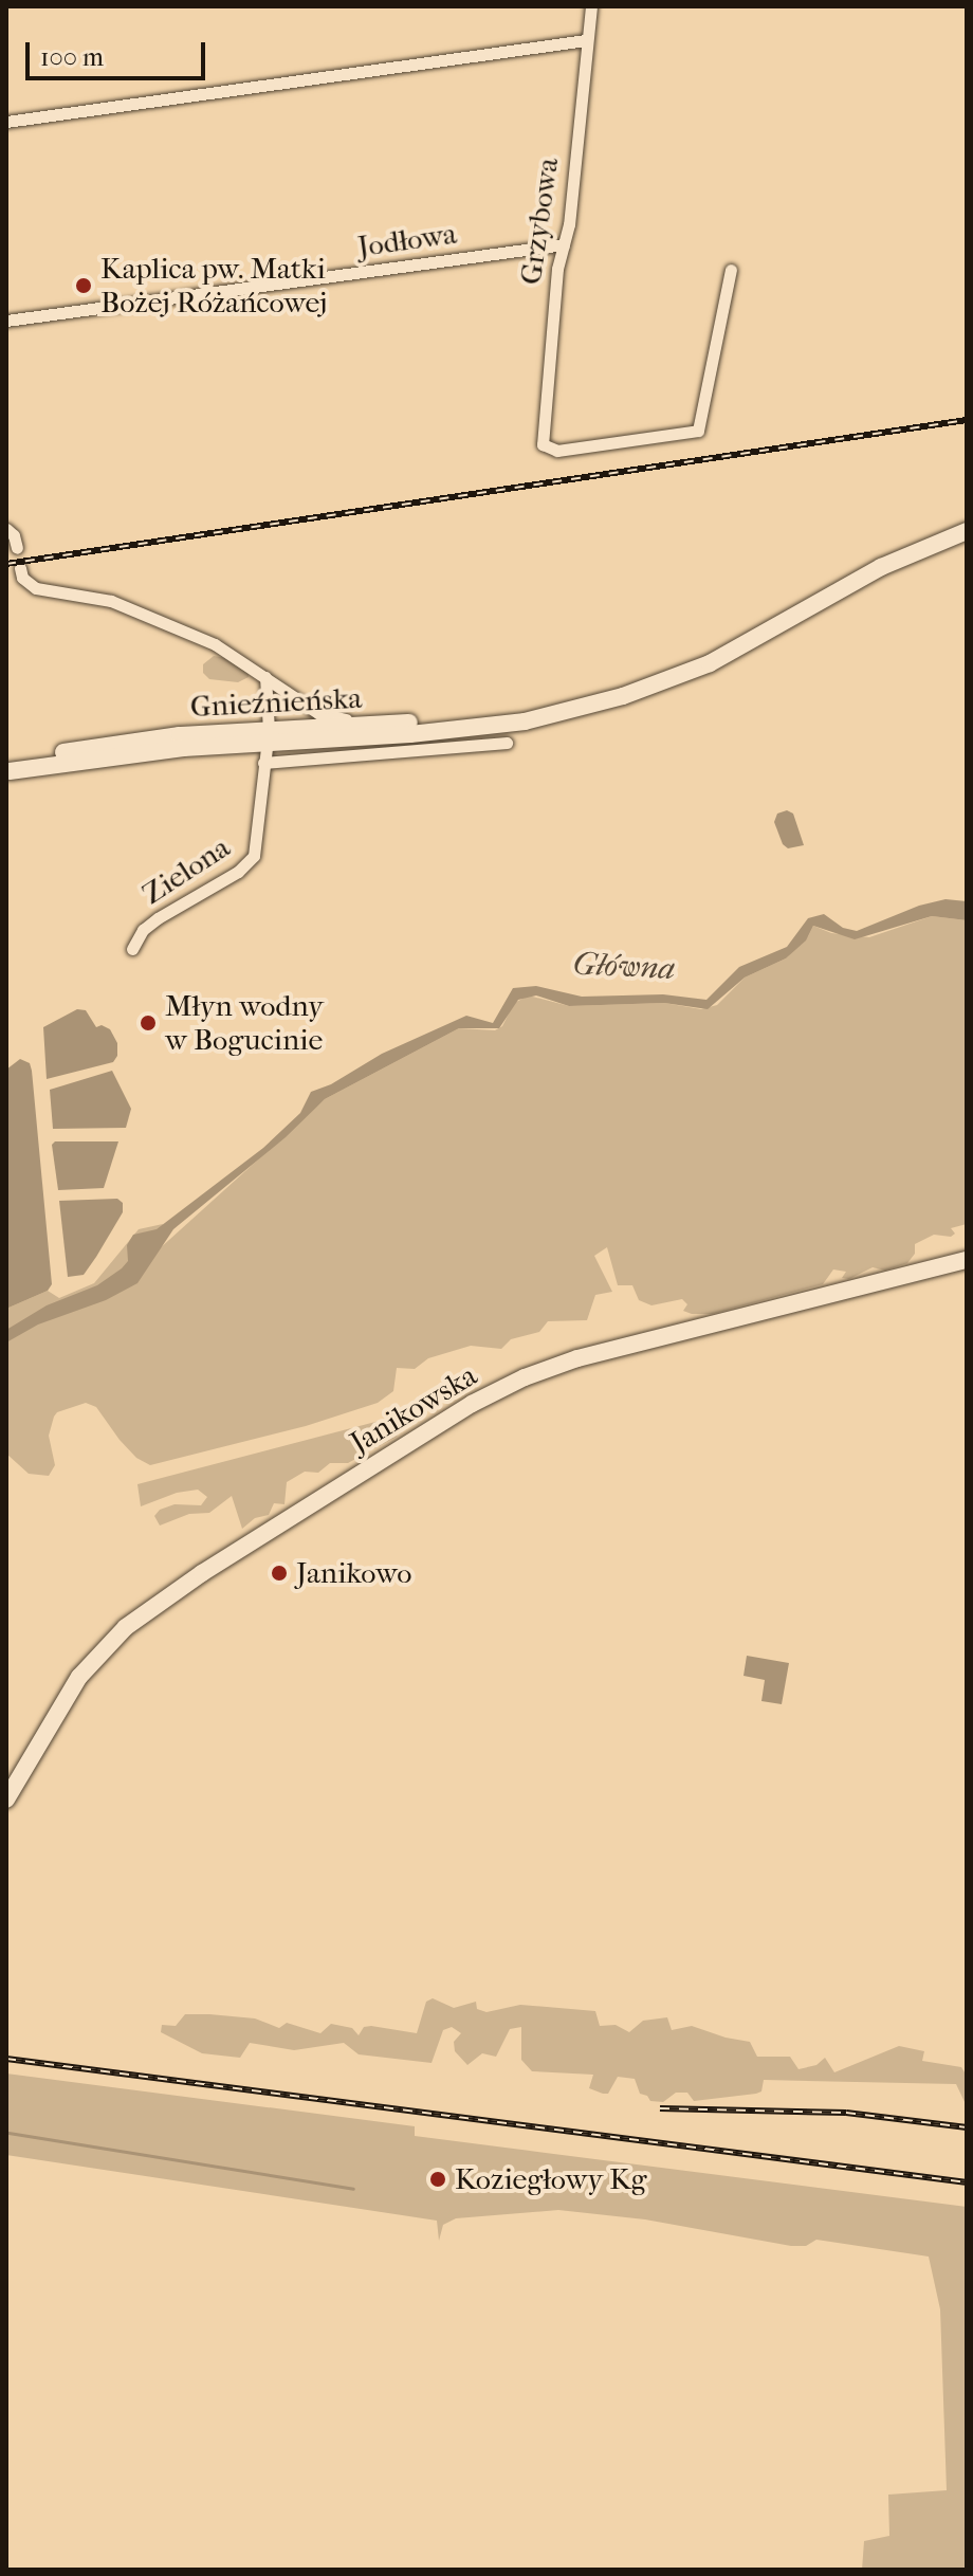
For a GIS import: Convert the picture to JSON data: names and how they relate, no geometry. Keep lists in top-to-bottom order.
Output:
{
  "streets": {
    "main road": ["Gnieźnieńska", "Janikowska"],
    "street": ["Grzybowa", "Jodłowa", "Zielona"]
  },
  "crossings": [
    ["Grzybowa", "Jodłowa"],
    ["Gnieźnieńska", "Zielona"]
  ],
  "water": ["Główna"],
  "places": [
    "Kaplica pw. Matki Bożej Różańcowej",
    "Młyn wodny w Bogucinie",
    "Janikowo",
    "Koziegłowy Kg"
  ],
  "scale_bar": "100 m"
}
